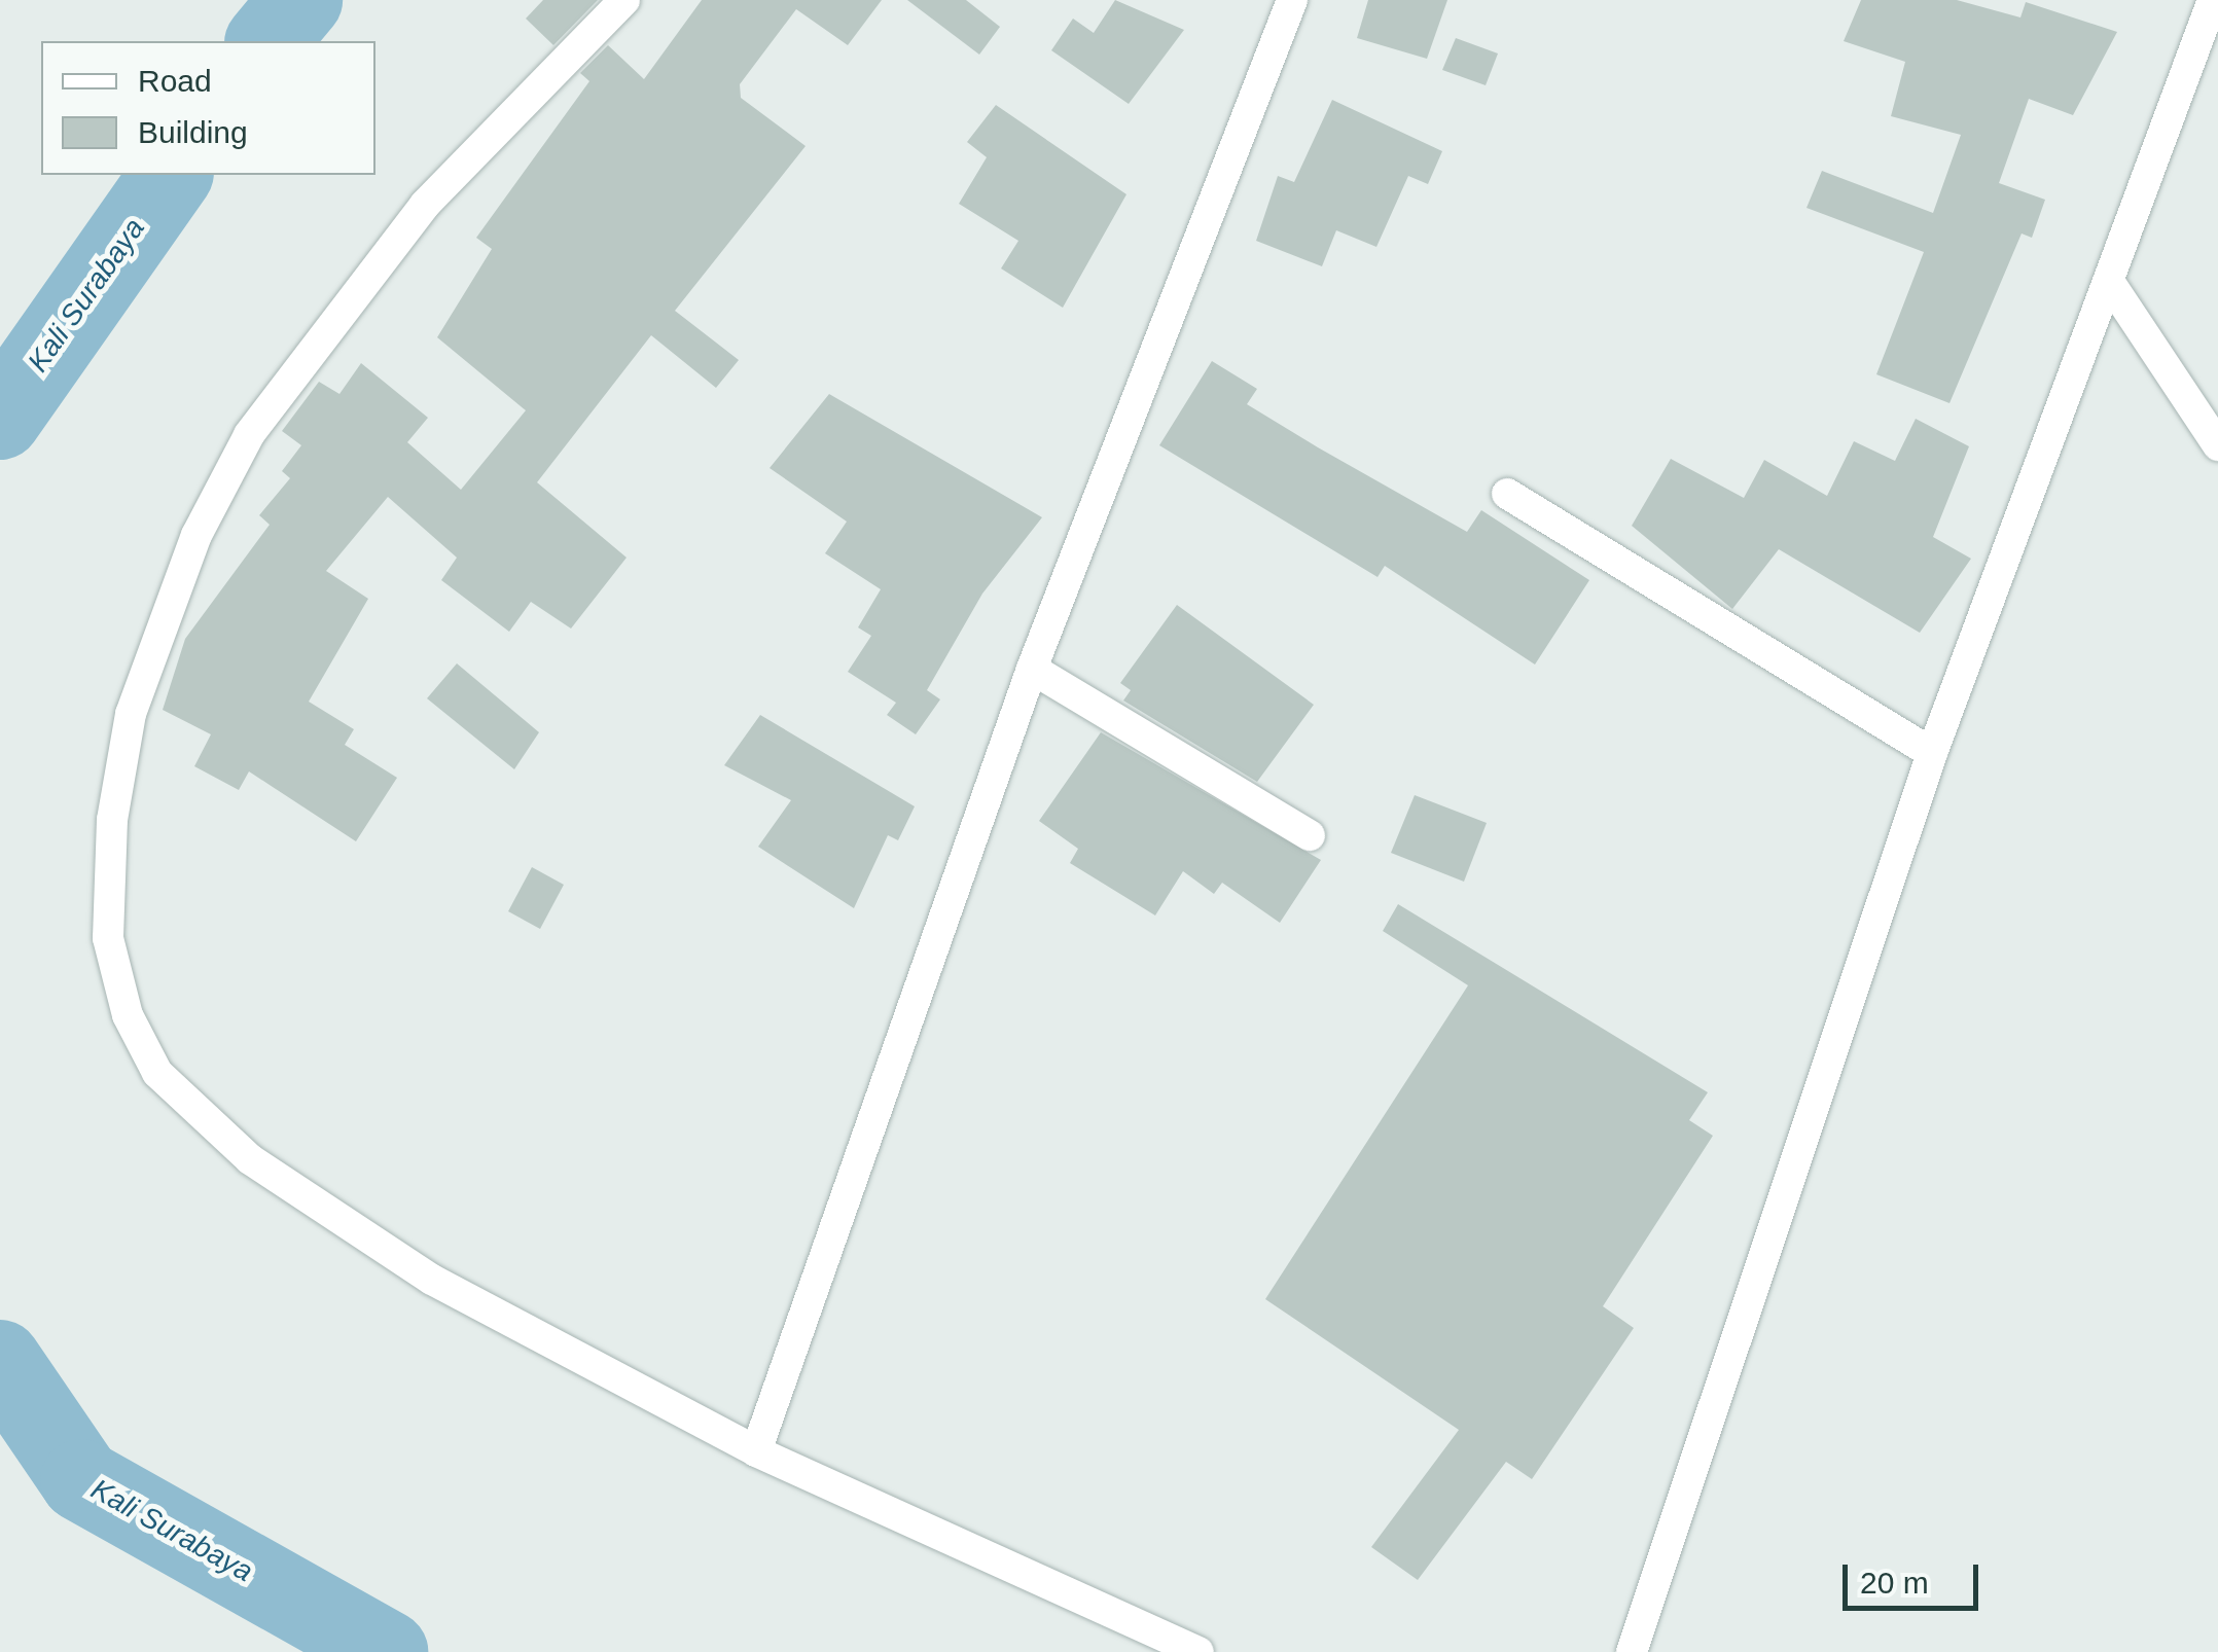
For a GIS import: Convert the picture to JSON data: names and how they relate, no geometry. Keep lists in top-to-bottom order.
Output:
{
  "water": ["Kali Surabaya"],
  "legend": ["Road", "Building"],
  "scale_bar": "20 m"
}
